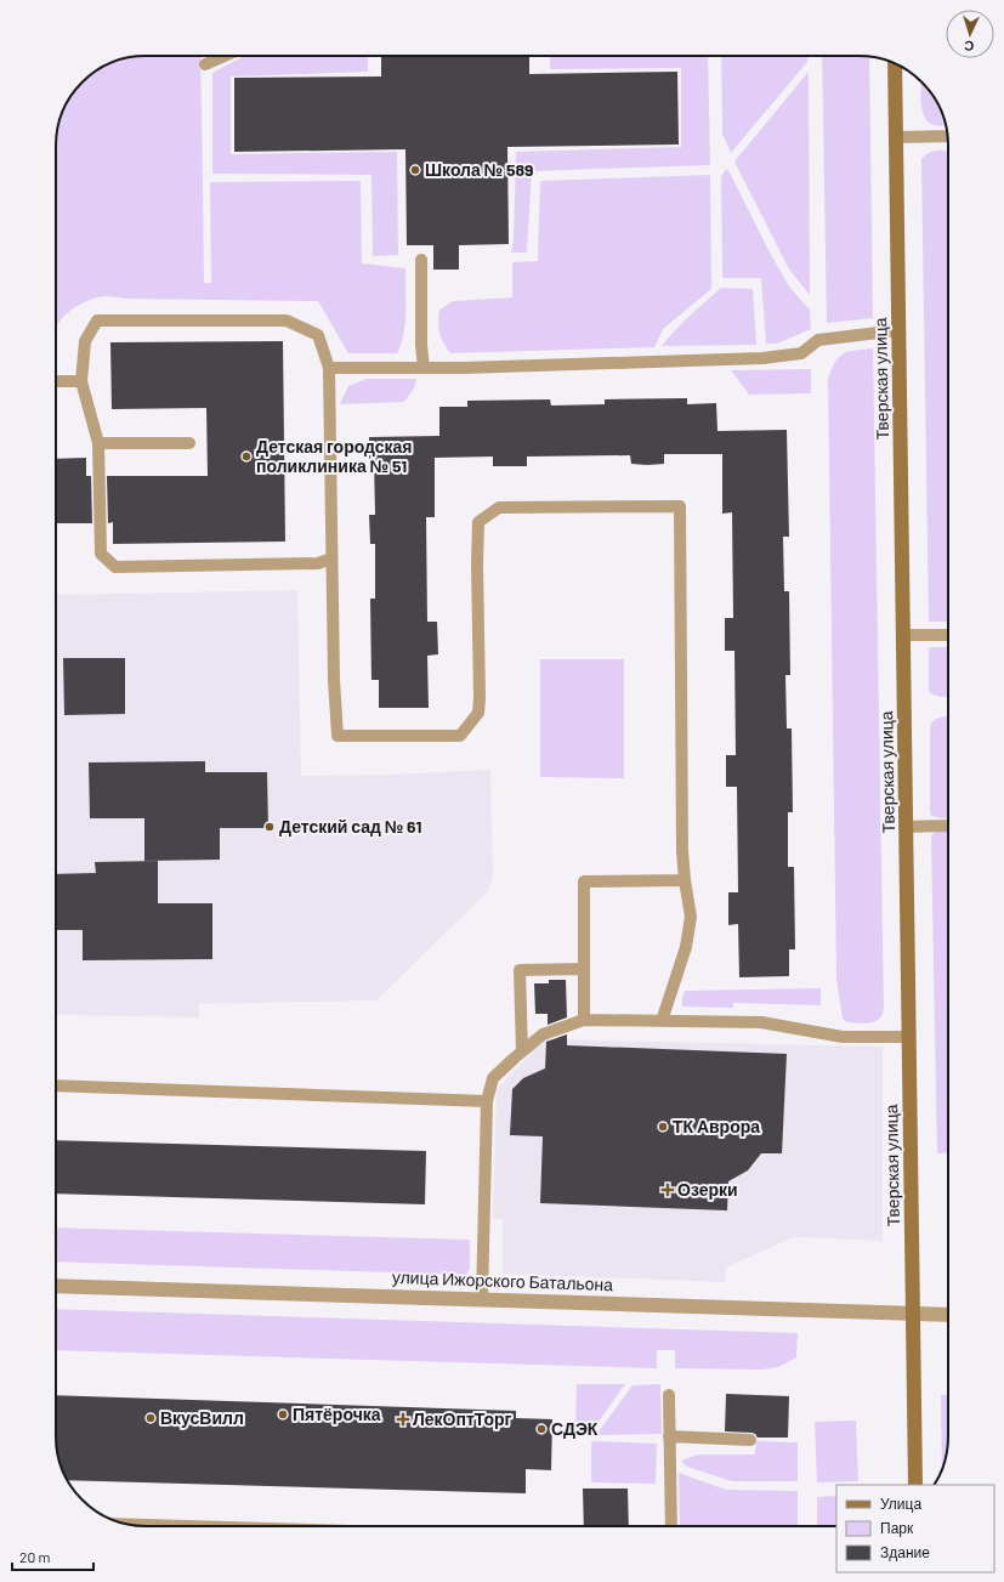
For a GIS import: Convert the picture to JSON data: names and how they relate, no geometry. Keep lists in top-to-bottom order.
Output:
{
  "streets": {
    "main road": ["Тверская улица"],
    "street": ["улица Ижорского Батальона"]
  },
  "crossings": [
    ["Тверская улица", "улица Ижорского Батальона"]
  ],
  "places": {
    "other": [
      "Школа № 589",
      "Детская городская поликлиника № 51",
      "Детский сад № 61",
      "ТК Аврора",
      "Пятёрочка",
      "ВкусВилл",
      "СДЭК"
    ],
    "health": ["Озерки", "ЛекОптТорг"]
  },
  "legend": ["Улица", "Парк", "Здание"],
  "scale_bar": "20 m",
  "north": "bottom"
}
